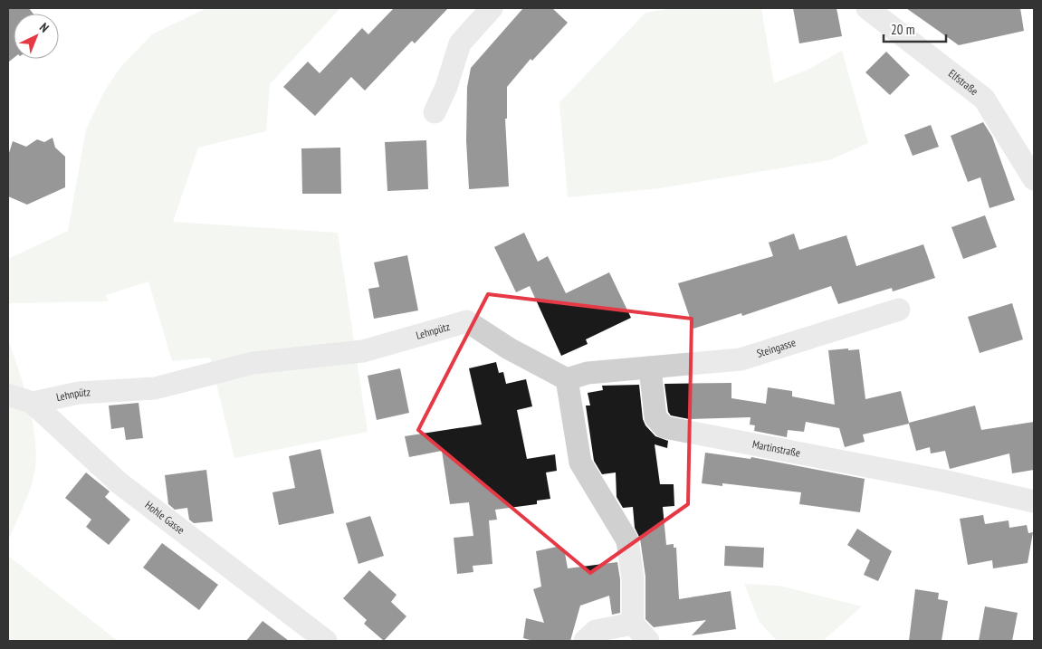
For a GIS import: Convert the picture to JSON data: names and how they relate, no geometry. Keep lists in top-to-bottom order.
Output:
{
  "streets": {
    "street": [
      "Elfstraße",
      "Lehnpütz",
      "Steingasse",
      "Martinstraße",
      "Hohle Gasse"
    ]
  },
  "crossings": [
    ["Lehnpütz", "Hohle Gasse"],
    ["Steingasse", "Martinstraße"]
  ],
  "scale_bar": "20 m",
  "north": "top right"
}
